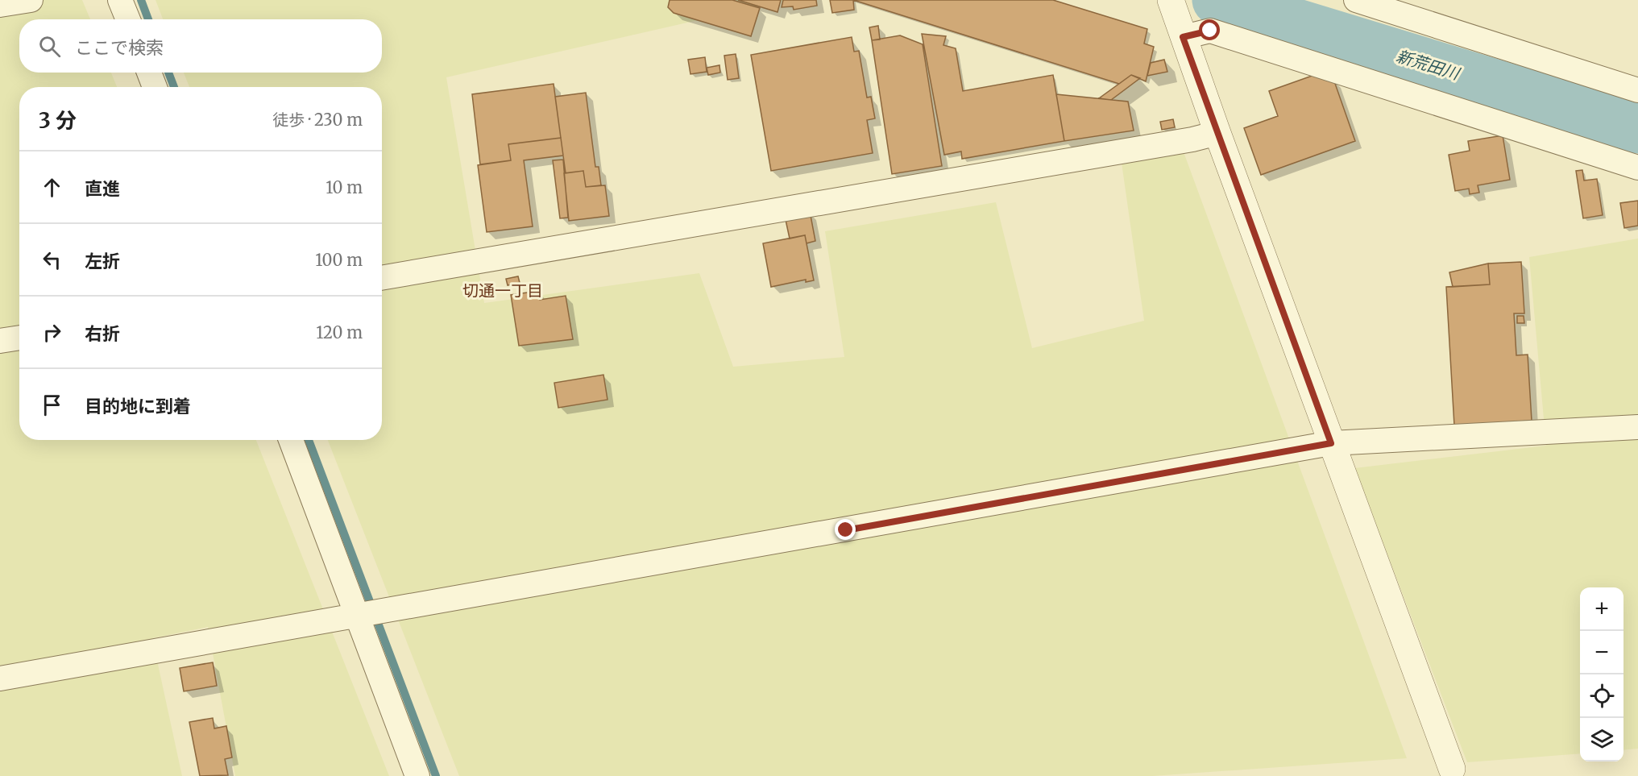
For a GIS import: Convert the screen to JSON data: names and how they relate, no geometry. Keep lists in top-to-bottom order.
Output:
{
  "districts": ["切通一丁目"],
  "water": ["新荒田川"],
  "page": {
    "search": "ここで検索",
    "heading": ["3 分", "徒歩 · 230 m"],
    "list": [
      ["直進", "10 m"],
      ["左折", "100 m"],
      ["右折", "120 m"],
      "目的地に到着"
    ],
    "map_buttons": ["+", "−"]
  }
}
